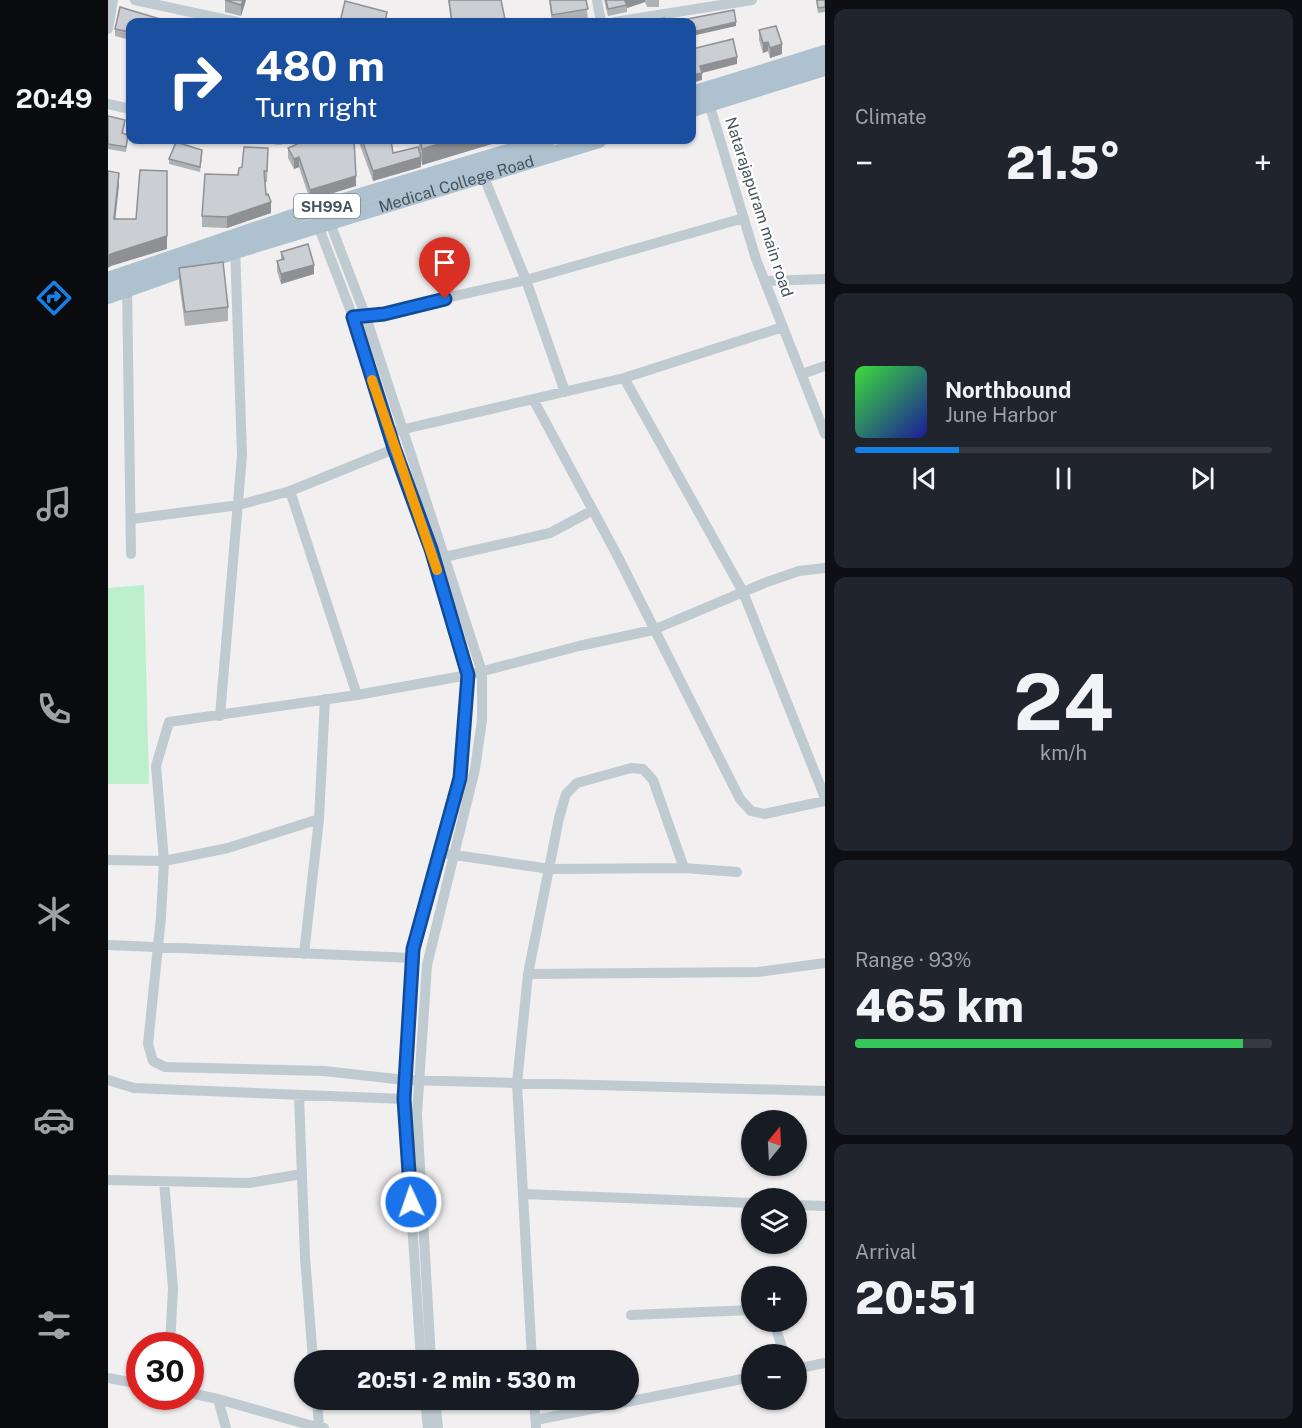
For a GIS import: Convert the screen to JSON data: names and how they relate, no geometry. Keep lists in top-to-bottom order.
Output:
{
  "streets": {
    "main road": ["Medical College Road", "SH99A"],
    "street": ["Natarajapuram main road"]
  },
  "north": "top",
  "page": {
    "tabs": "20:49",
    "tile": [
      "Climate",
      ["24", "km/h"],
      ["Range · 93%", "465 km"],
      ["Arrival", "20:51"]
    ],
    "turn": ["480 m", "Turn right"],
    "heat": ["−", "21.5°", "+"],
    "song": ["Northbound", "June Harbor"],
    "map_buttons": ["+", "−"],
    "limit": "30",
    "trip": "20:51 · 2 min · 530 m"
  }
}
